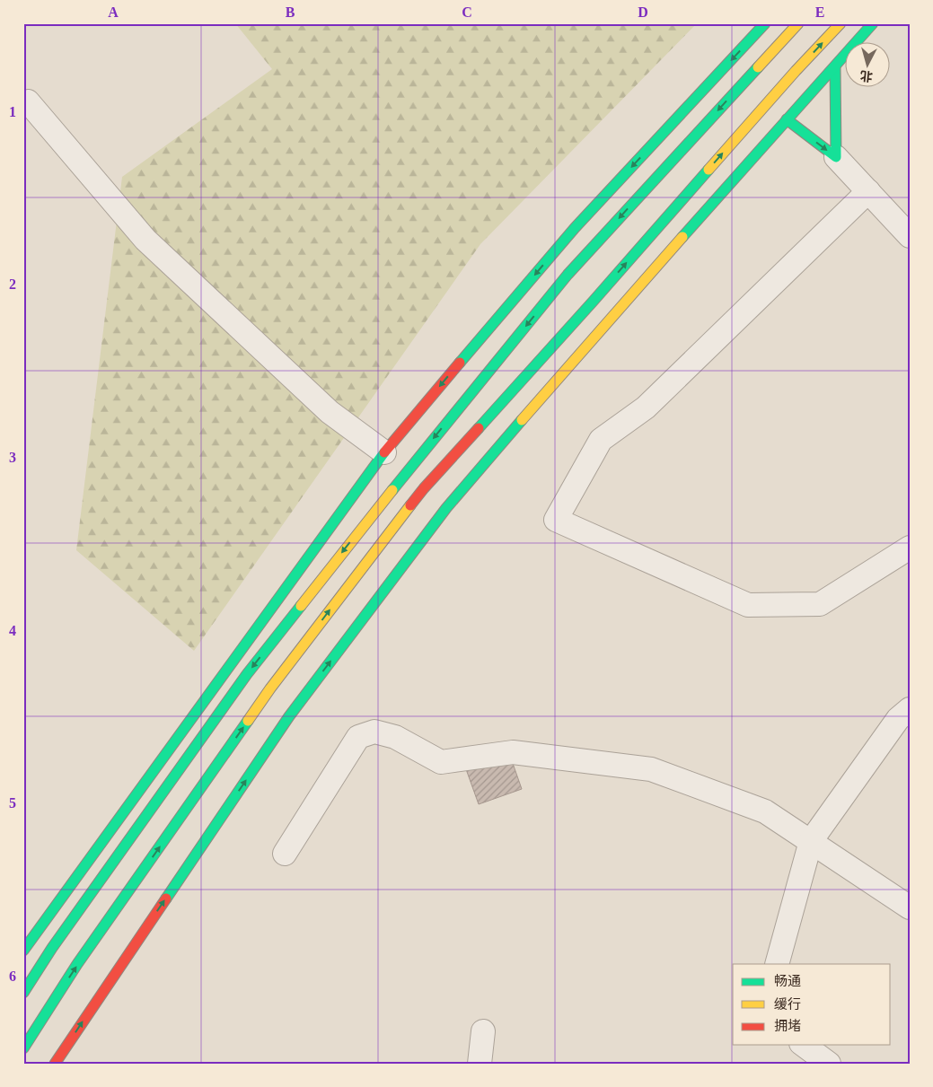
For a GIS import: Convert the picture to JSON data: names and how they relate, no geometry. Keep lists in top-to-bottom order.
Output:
{
  "legend": ["畅通", "缓行", "拥堵"],
  "north": "bottom",
  "grid": {
    "columns": [
      "A",
      "B",
      "C",
      "D",
      "E"
    ],
    "rows": [
      "1",
      "2",
      "3",
      "4",
      "5",
      "6"
    ]
  }
}
